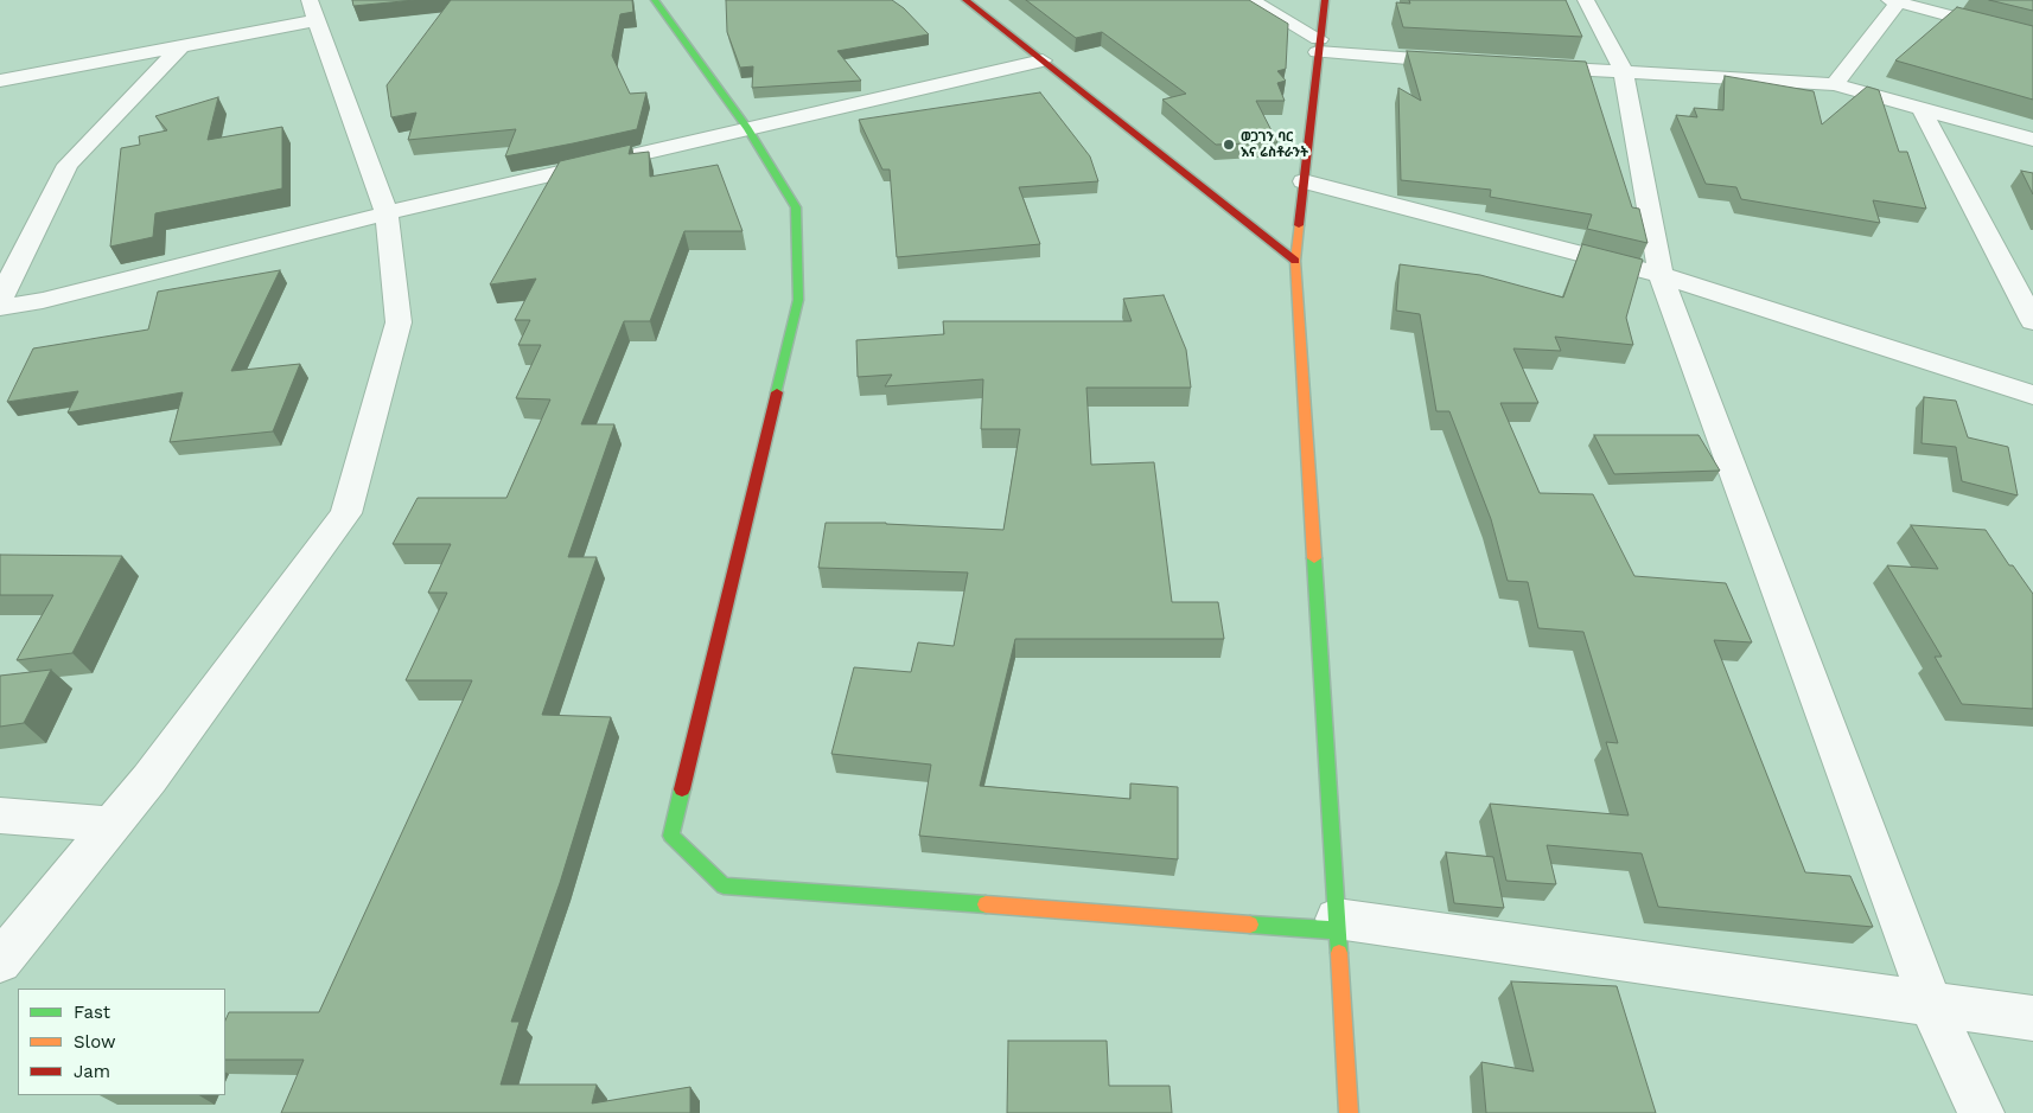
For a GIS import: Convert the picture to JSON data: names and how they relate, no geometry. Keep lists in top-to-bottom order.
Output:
{
  "places": ["ወጋገን ባር እና ሬስቶራንት"],
  "legend": ["Fast", "Slow", "Jam"]
}
